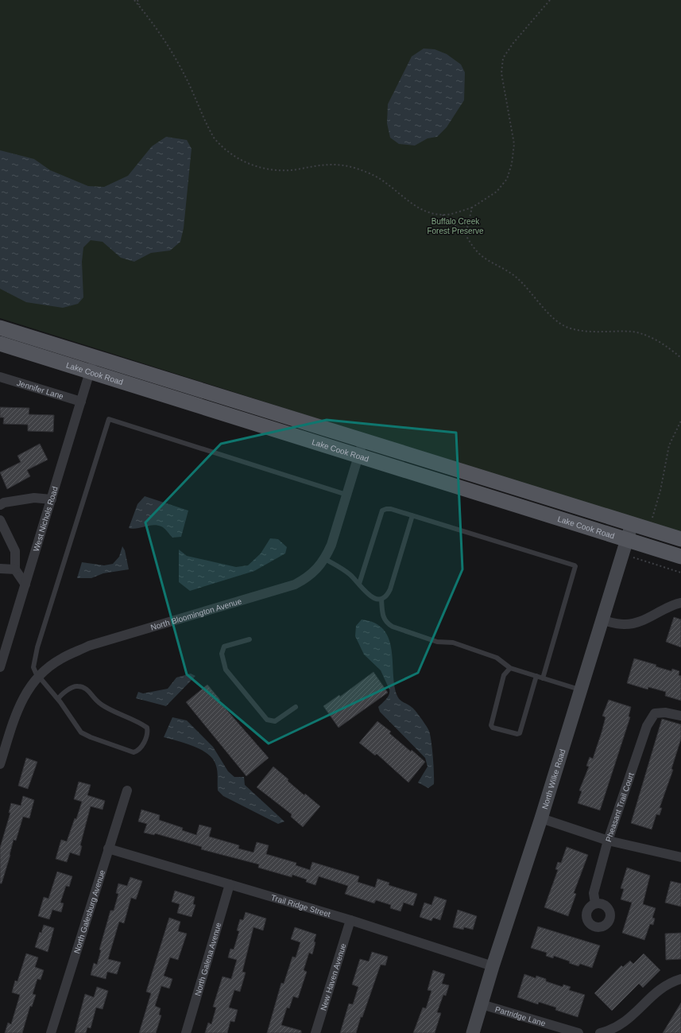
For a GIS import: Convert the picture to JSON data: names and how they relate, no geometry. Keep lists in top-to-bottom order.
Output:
{
  "streets": {
    "main road": ["Lake Cook Road"],
    "street": [
      "Jennifer Lane",
      "West Nichols Road",
      "North Bloomington Avenue",
      "North Wilke Road",
      "Pheasant Trail Court",
      "Trail Ridge Street",
      "North Galesburg Avenue",
      "North Galena Avenue",
      "New Haven Avenue",
      "Partridge Lane"
    ]
  },
  "crossings": [
    ["Lake Cook Road", "West Nichols Road"],
    ["Lake Cook Road", "North Bloomington Avenue"],
    ["Lake Cook Road", "North Wilke Road"],
    ["Jennifer Lane", "West Nichols Road"],
    ["North Wilke Road", "Trail Ridge Street"],
    ["North Wilke Road", "Partridge Lane"],
    ["Trail Ridge Street", "North Galesburg Avenue"],
    ["Trail Ridge Street", "North Galena Avenue"],
    ["Trail Ridge Street", "New Haven Avenue"]
  ],
  "parks": ["Buffalo Creek Forest Preserve"]
}
